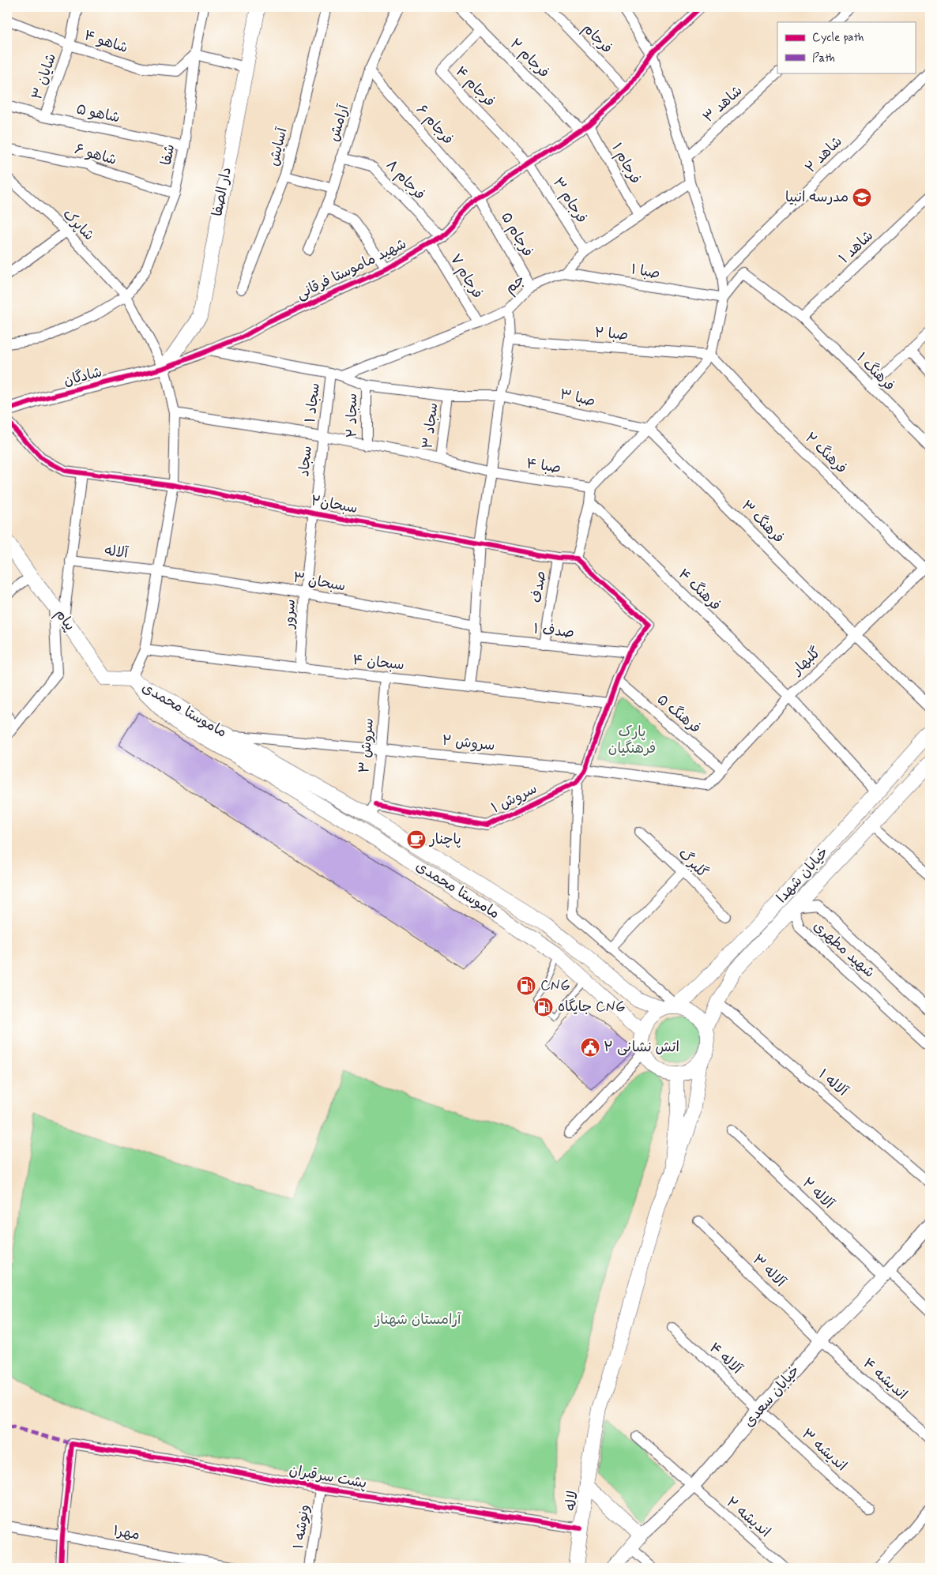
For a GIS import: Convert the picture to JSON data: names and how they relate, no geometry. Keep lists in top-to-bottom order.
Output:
{
  "streets": {
    "main road": [
      "دار الصفا",
      "پیام",
      "ماموستا محمدی",
      "خیابان شهدا",
      "خیابان سعدی",
      "لاله"
    ],
    "street": [
      "فرجام",
      "شاهو ۴",
      "فرجام ۲",
      "شایان ۳",
      "فرجام ۴",
      "شاهد ۳",
      "شاهو ۵",
      "آرامش",
      "فرجام ۶",
      "آسایش",
      "شاهو ۶",
      "شفا",
      "شاهد ۲",
      "فرجام ۱",
      "فرجام ۸",
      "فرجام ۳",
      "شاپرک",
      "فرجام ۵",
      "شاهد ۱",
      "شهید ماموستا فرقانی",
      "صبا ۱",
      "فرجام ۷",
      "جم",
      "صبا ۲",
      "فرهنگ ۱",
      "شادگان",
      "صبا ۳",
      "سجاد ۱",
      "سجاد ۲",
      "سجاد ۳",
      "فرهنگ ۲",
      "سجاد",
      "صبا ۴",
      "سبحان۲",
      "فرهنگ ۳",
      "آلاله",
      "سبحان ۳",
      "صدف",
      "فرهنگ ۴",
      "سرور",
      "صدف ۱",
      "گلبهار",
      "سبحان ۴",
      "فرهنگ ۵",
      "سروش ۲",
      "سروش ۳",
      "سروش ۱",
      "گلبرگ",
      "شهید مطهری",
      "آلاله ۱",
      "آلاله ۲",
      "آلاله ۳",
      "آلاله ۴",
      "اندیشه ۴",
      "اندیشه ۳",
      "پشت سرقبران",
      "اندیشه ۲",
      "ونوشه ۱",
      "مهر۱"
    ]
  },
  "crossings": [
    ["فرجام", "شهید ماموستا فرقانی"],
    ["شاهو ۴", "شایان ۳"],
    ["شاهو ۴", "شفا"],
    ["فرجام ۲", "فرجام ۴"],
    ["فرجام ۲", "فرجام ۱"],
    ["فرجام ۲", "شهید ماموستا فرقانی"],
    ["شایان ۳", "شاهو ۵"],
    ["فرجام ۴", "فرجام ۳"],
    ["فرجام ۴", "شهید ماموستا فرقانی"],
    ["شاهو ۵", "شفا"],
    ["آرامش", "فرجام ۶"],
    ["آرامش", "فرجام ۸"],
    ["فرجام ۶", "فرجام ۵"],
    ["فرجام ۶", "شهید ماموستا فرقانی"],
    ["شاهو ۶", "شفا"],
    ["شفا", "شاپرک"],
    ["فرجام ۱", "شهید ماموستا فرقانی"],
    ["فرجام ۱", "جم"],
    ["فرجام ۸", "شهید ماموستا فرقانی"],
    ["دار الصفا", "شاپرک"],
    ["دار الصفا", "شهید ماموستا فرقانی"],
    ["دار الصفا", "شادگان"],
    ["فرجام ۳", "شهید ماموستا فرقانی"],
    ["فرجام ۳", "جم"],
    ["شاپرک", "شهید ماموستا فرقانی"],
    ["شاپرک", "شادگان"],
    ["شاپرک", "صبا ۴"],
    ["شاپرک", "سبحان۲"],
    ["شاپرک", "آلاله"],
    ["شاپرک", "سبحان ۳"],
    ["شاپرک", "پیام"],
    ["شاپرک", "سبحان ۴"],
    ["شاپرک", "ماموستا محمدی"],
    ["فرجام ۵", "شهید ماموستا فرقانی"],
    ["فرجام ۵", "جم"],
    ["شاهد ۱", "فرهنگ ۱"],
    ["شهید ماموستا فرقانی", "فرجام ۷"],
    ["شهید ماموستا فرقانی", "شادگان"],
    ["شهید ماموستا فرقانی", "صبا ۳"],
    ["صبا ۱", "جم"],
    ["صبا ۱", "فرهنگ ۱"],
    ["فرجام ۷", "جم"],
    ["جم", "صبا ۳"],
    ["صبا ۲", "فرهنگ ۲"],
    ["صبا ۳", "سجاد ۱"],
    ["صبا ۳", "سجاد ۲"],
    ["صبا ۳", "سجاد ۳"],
    ["صبا ۳", "فرهنگ ۳"],
    ["سجاد ۱", "سجاد"],
    ["سجاد ۱", "صبا ۴"],
    ["سجاد ۲", "صبا ۴"],
    ["سجاد ۳", "صبا ۴"],
    ["فرهنگ ۲", "گلبهار"],
    ["سجاد", "صبا ۴"],
    ["سجاد", "سبحان۲"],
    ["سجاد", "سرور"],
    ["سبحان۲", "صدف"],
    ["سبحان۲", "سرور"],
    ["فرهنگ ۳", "گلبهار"],
    ["آلاله", "سبحان ۳"],
    ["سبحان ۳", "سرور"],
    ["صدف", "صدف ۱"],
    ["فرهنگ ۴", "گلبهار"],
    ["فرهنگ ۴", "خیابان شهدا"],
    ["سرور", "سبحان ۴"],
    ["پیام", "ماموستا محمدی"],
    ["گلبهار", "فرهنگ ۵"],
    ["گلبهار", "سروش ۲"],
    ["سبحان ۴", "سروش ۳"],
    ["ماموستا محمدی", "سروش ۲"],
    ["ماموستا محمدی", "سروش ۳"],
    ["ماموستا محمدی", "سروش ۱"],
    ["ماموستا محمدی", "خیابان شهدا"],
    ["سروش ۲", "سروش ۳"],
    ["سروش ۳", "سروش ۱"],
    ["خیابان شهدا", "شهید مطهری"],
    ["خیابان شهدا", "آلاله ۱"],
    ["آلاله ۲", "خیابان سعدی"],
    ["آلاله ۳", "اندیشه ۴"],
    ["آلاله ۳", "خیابان سعدی"],
    ["آلاله ۴", "خیابان سعدی"],
    ["آلاله ۴", "اندیشه ۳"],
    ["اندیشه ۴", "خیابان سعدی"],
    ["خیابان سعدی", "اندیشه ۳"],
    ["خیابان سعدی", "اندیشه ۲"],
    ["پشت سرقبران", "لاله"],
    ["پشت سرقبران", "ونوشه ۱"],
    ["پشت سرقبران", "مهر۱"]
  ],
  "parks": ["پارک فرهنگیان", "آرامستان شهناز"],
  "places": {
    "school or university": ["مدرسه انبیا"],
    "cafe": ["پاچنار"],
    "fuel station": ["CNG", "جایگاه CNG"],
    "public building": ["اتش نشانی ۲"]
  },
  "legend": ["Cycle path", "Path"]
}
